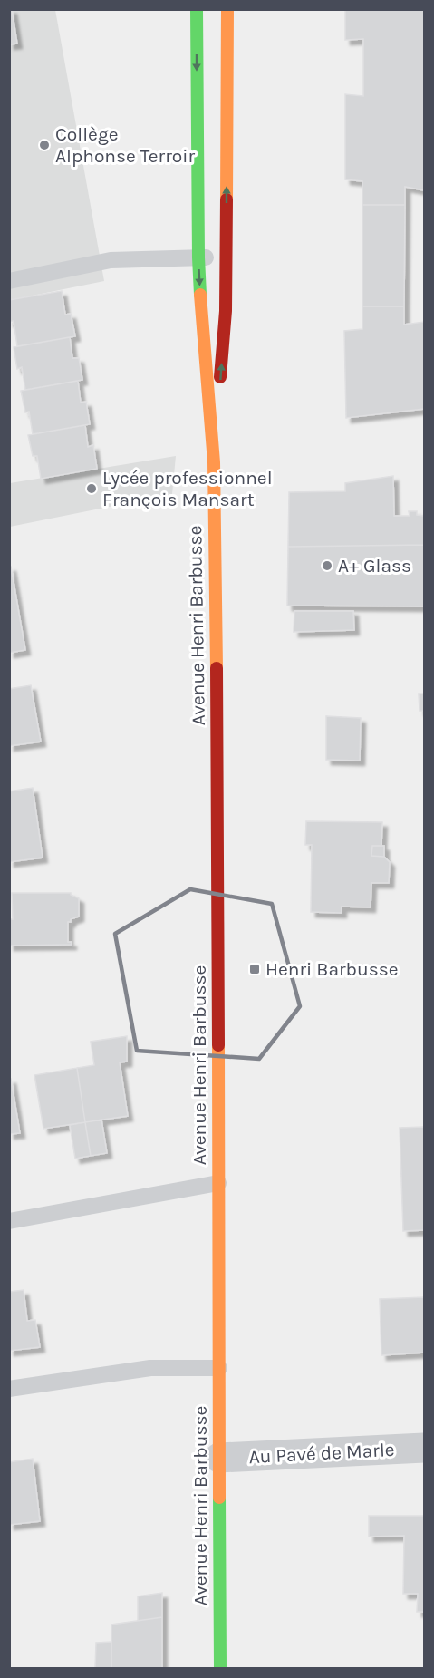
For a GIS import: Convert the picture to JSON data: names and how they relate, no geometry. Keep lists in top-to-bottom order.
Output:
{
  "streets": {
    "street": ["Avenue Henri Barbusse", "Au Pavé de Marle"]
  },
  "crossings": [
    ["Avenue Henri Barbusse", "Au Pavé de Marle"]
  ],
  "places": {
    "other": ["Collège Alphonse Terroir", "Lycée professionnel François Mansart", "A+ Glass"],
    "transit": ["Henri Barbusse"]
  }
}
